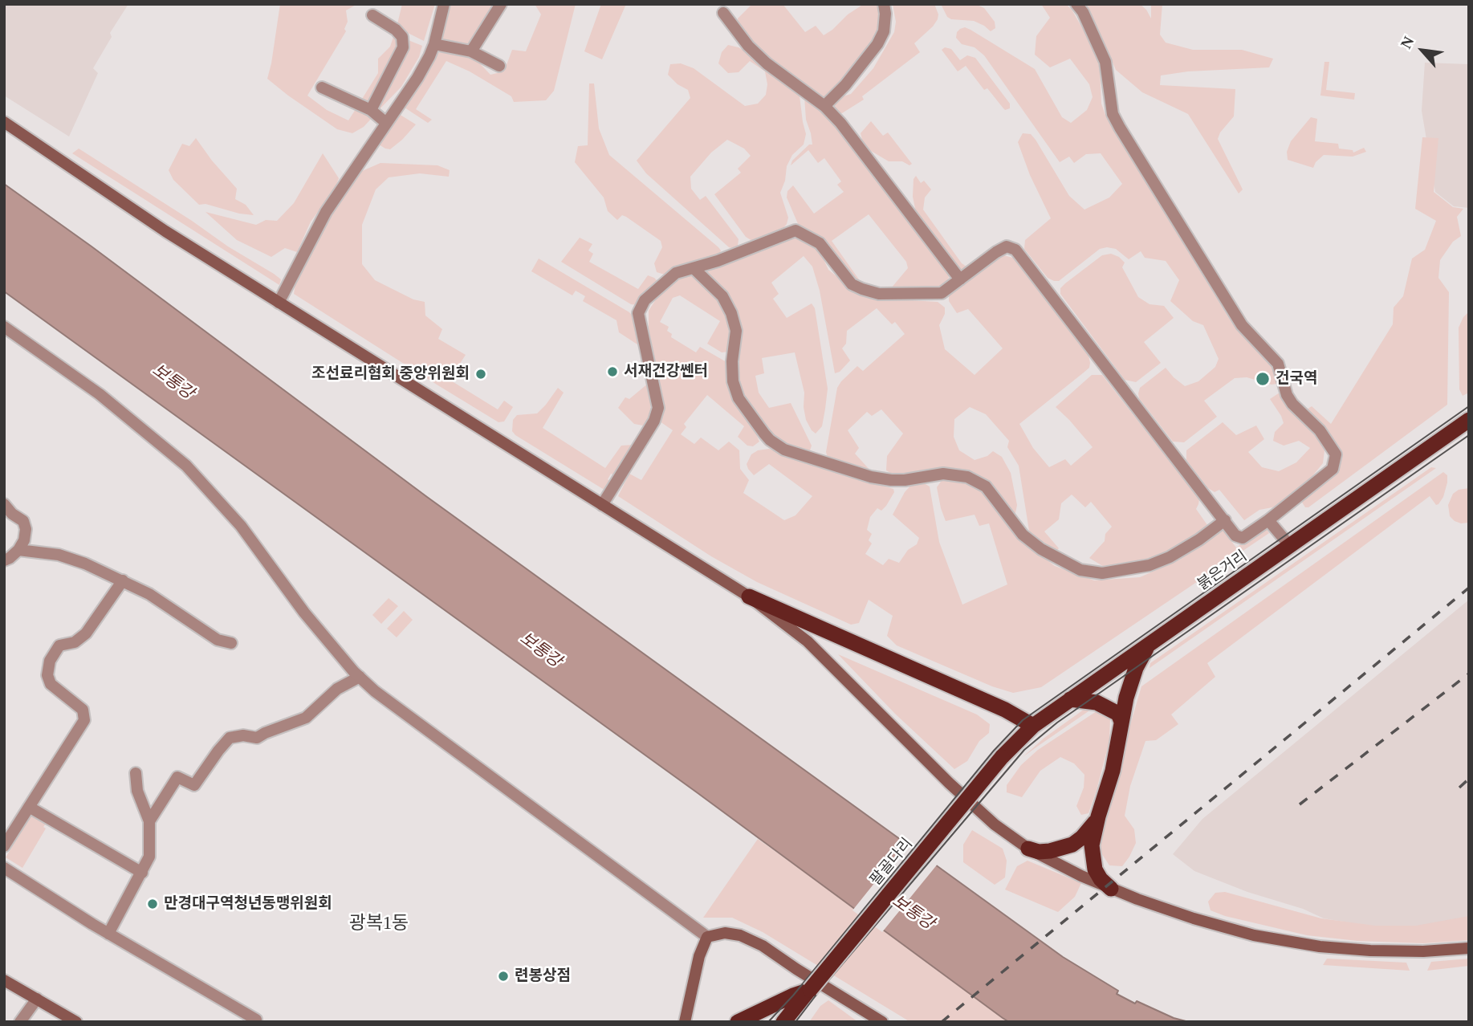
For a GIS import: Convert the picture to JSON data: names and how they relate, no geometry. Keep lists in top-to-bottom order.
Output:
{
  "streets": {
    "highway": ["붉은거리", "팔골다리"]
  },
  "crossings": [
    ["붉은거리", "팔골다리"]
  ],
  "districts": ["광복1동"],
  "water": ["보통강"],
  "places": [
    "서재건강쎈터",
    "조선료리협회 중앙위원회",
    "건국역",
    "만경대구역청년동맹위원회",
    "련봉상점"
  ],
  "north": "top left"
}
